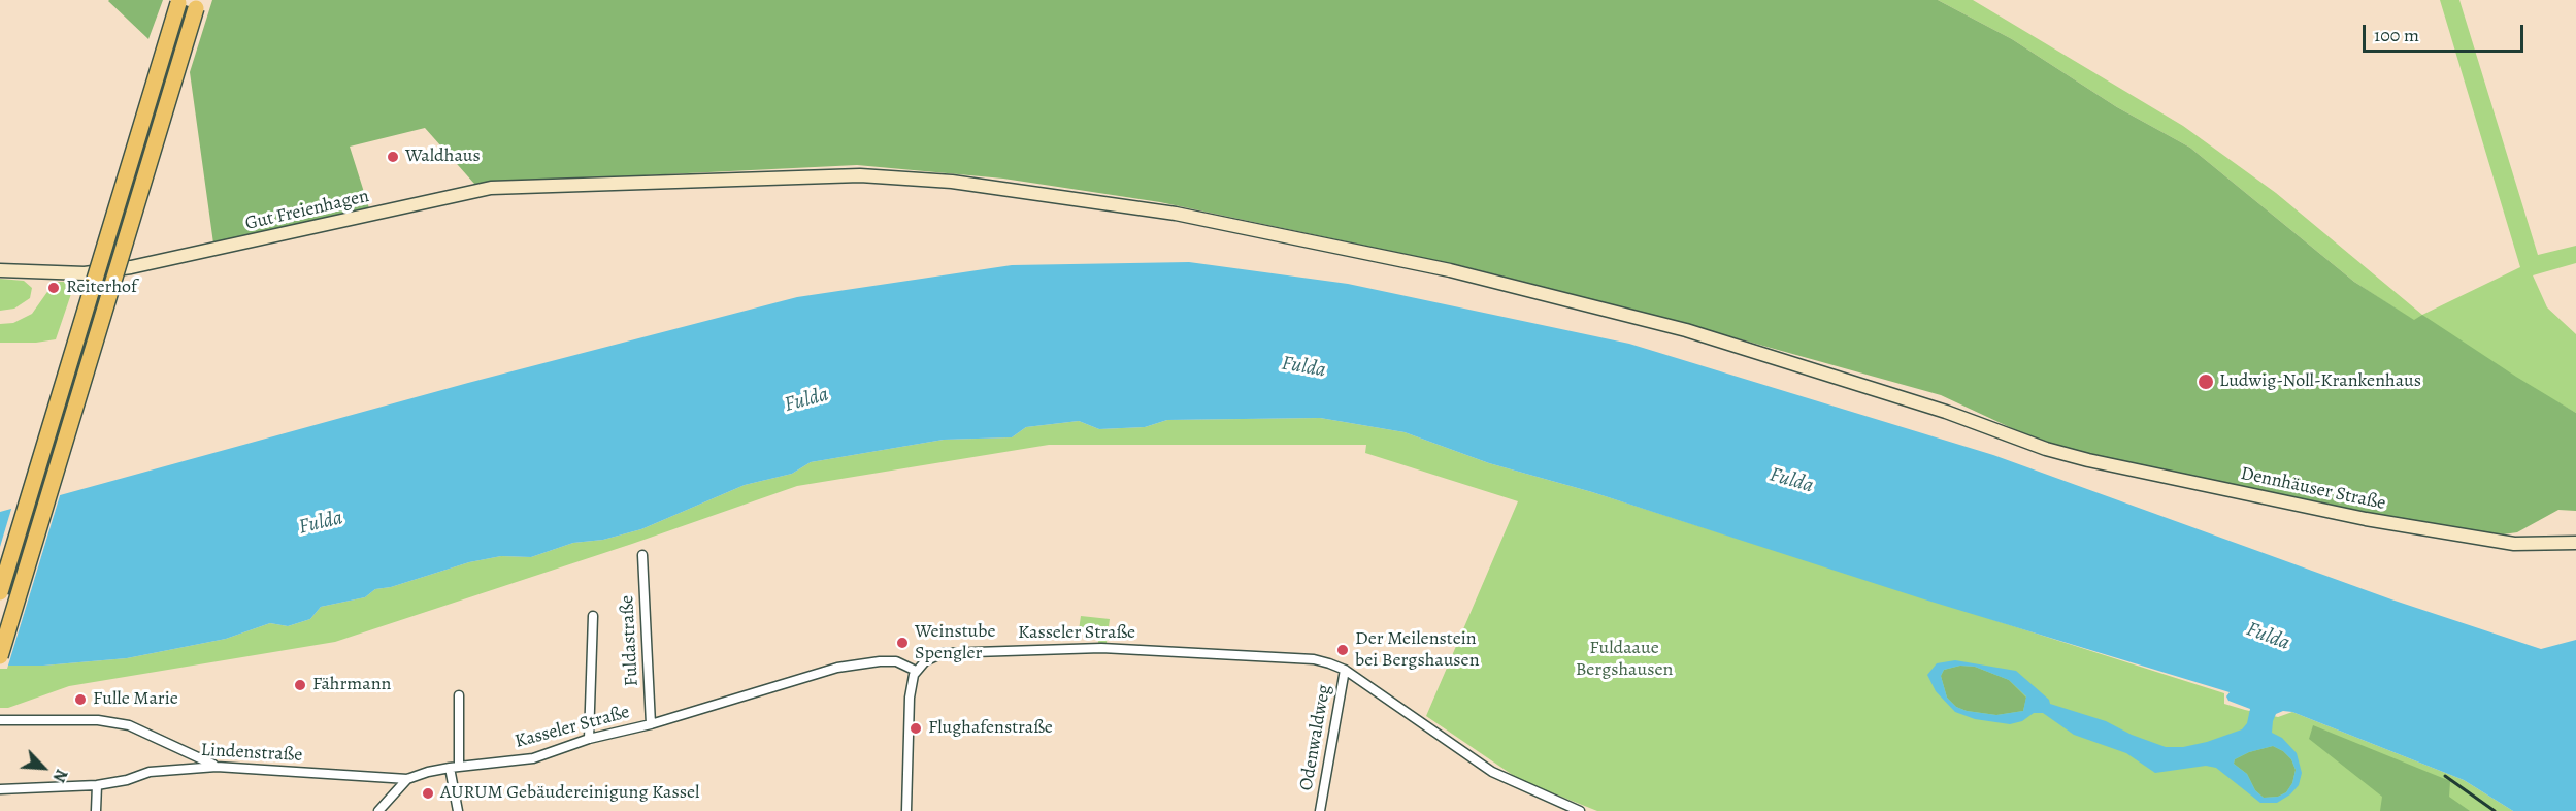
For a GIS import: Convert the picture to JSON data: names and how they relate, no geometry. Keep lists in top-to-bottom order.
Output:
{
  "streets": {
    "street": [
      "Gut Freienhagen",
      "Dennhäuser Straße",
      "Kasseler Straße",
      "Fuldastraße",
      "Odenwaldweg",
      "Lindenstraße"
    ]
  },
  "crossings": [
    ["Gut Freienhagen", "Dennhäuser Straße"],
    ["Kasseler Straße", "Fuldastraße"],
    ["Kasseler Straße", "Odenwaldweg"],
    ["Kasseler Straße", "Lindenstraße"]
  ],
  "water": ["Fulda"],
  "parks": ["Fuldaaue Bergshausen"],
  "places": [
    "Waldhaus",
    "Reiterhof",
    "Ludwig-Noll-Krankenhaus",
    "Weinstube Spengler",
    "Der Meilenstein bei Bergshausen",
    "Fährmann",
    "Fulle Marie",
    "Flughafenstraße",
    "AURUM Gebäudereinigung Kassel"
  ],
  "scale_bar": "100 m",
  "north": "bottom right"
}
